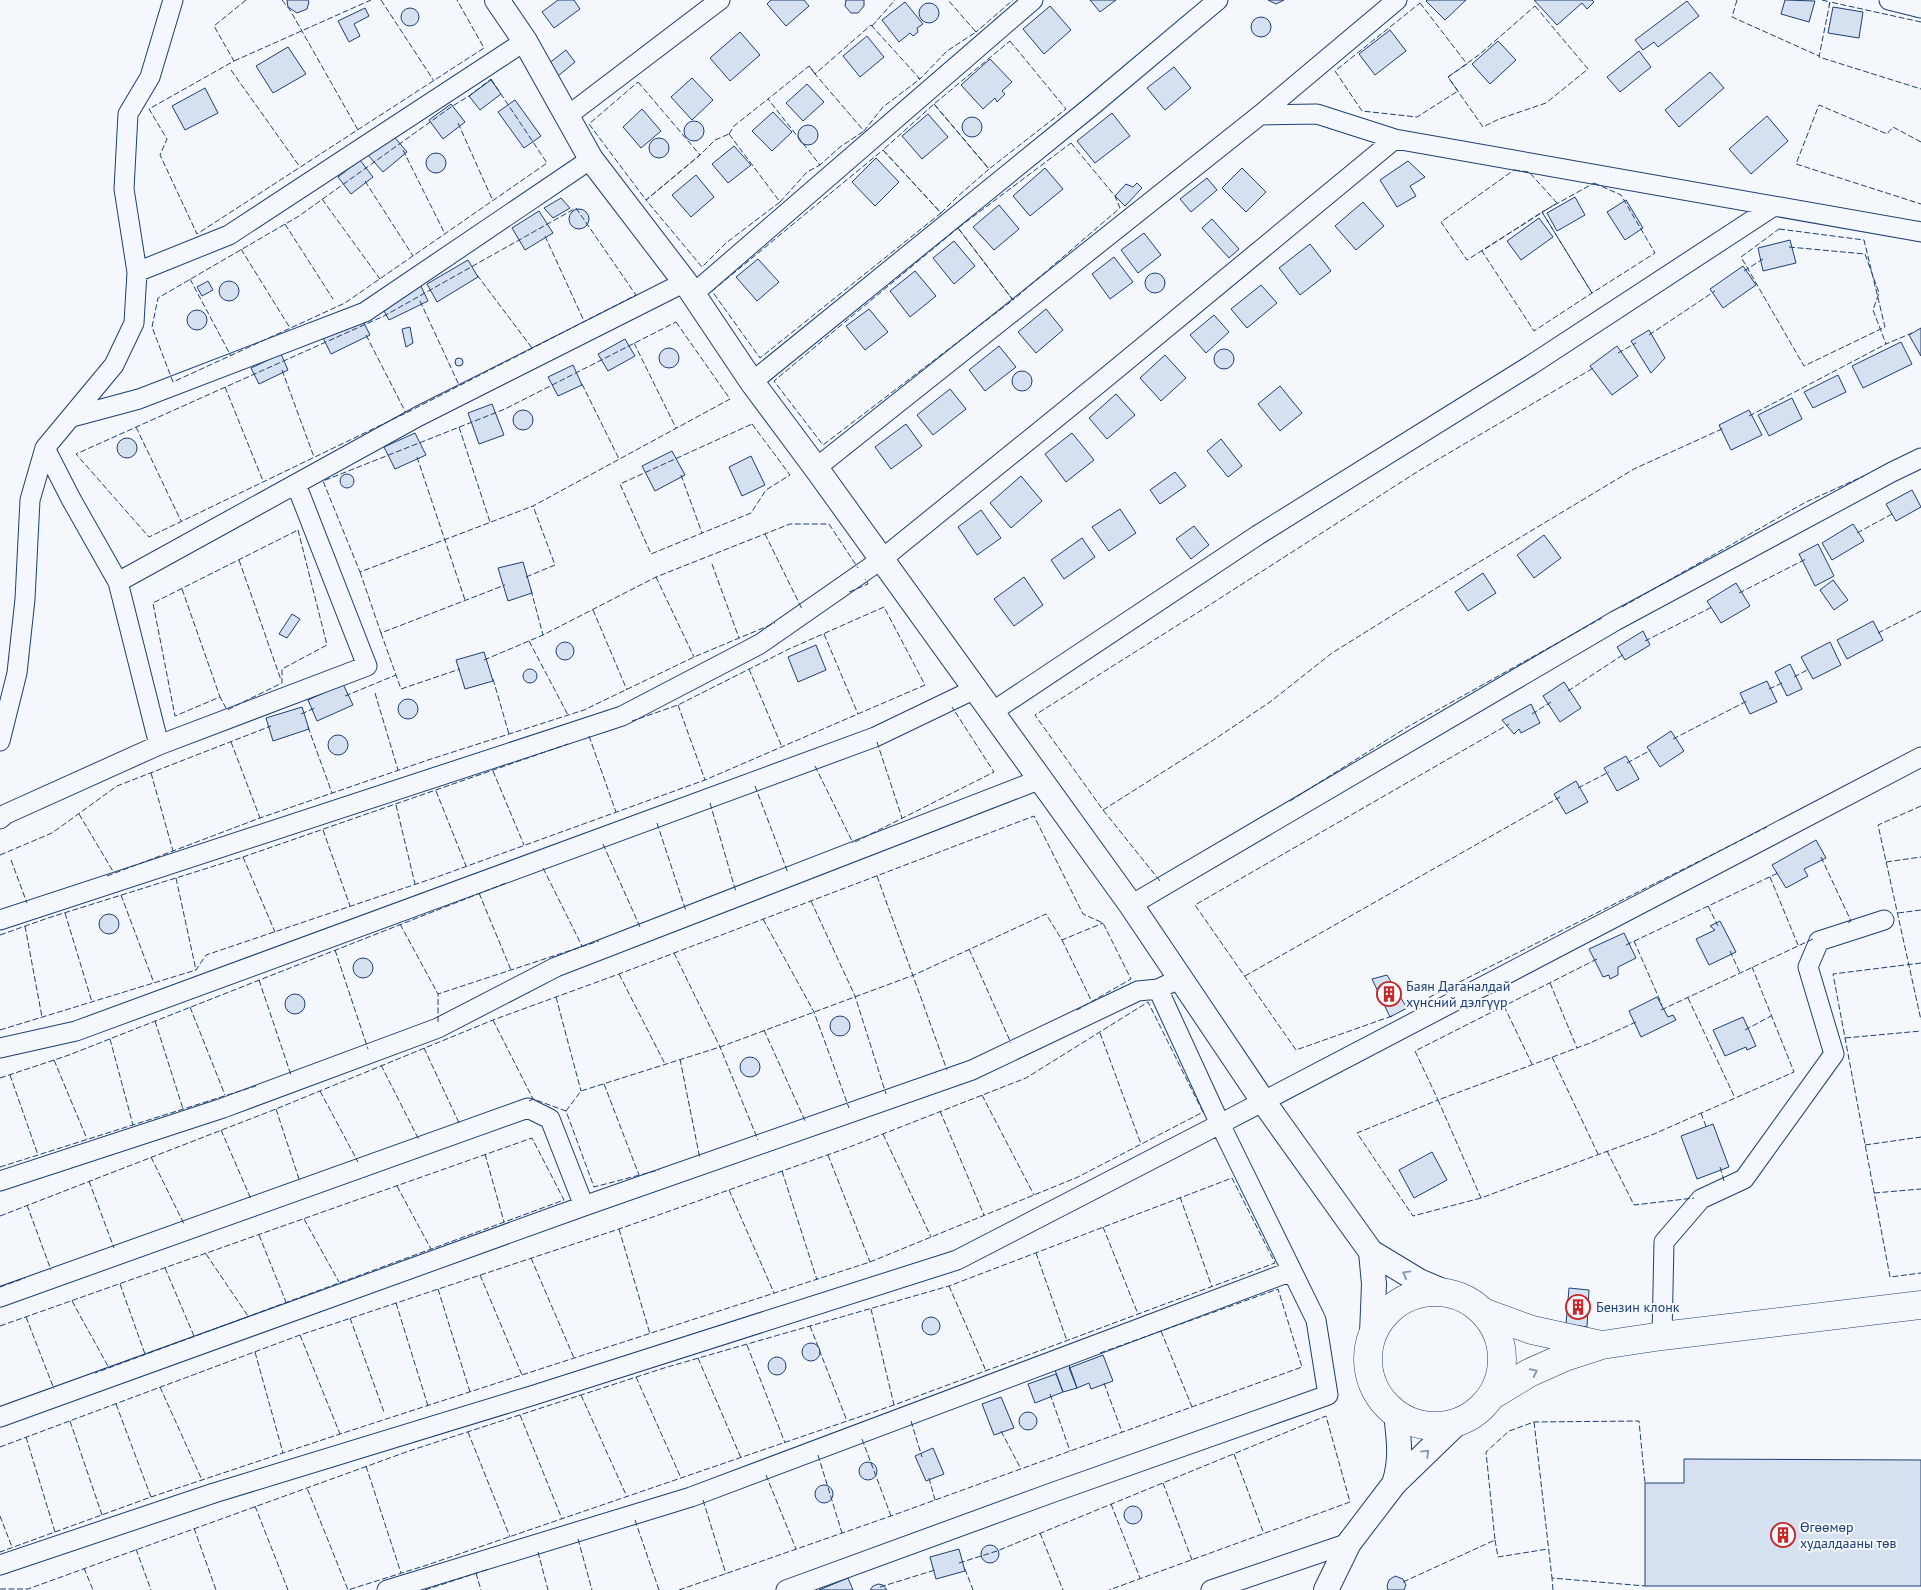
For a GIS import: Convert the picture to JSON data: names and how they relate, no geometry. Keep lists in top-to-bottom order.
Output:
{
  "places": {
    "building": ["Баян Даганалдай хүнсний дэлгүүр", "Бензин клонк", "Өгөөмөр худалдааны төв"]
  }
}
